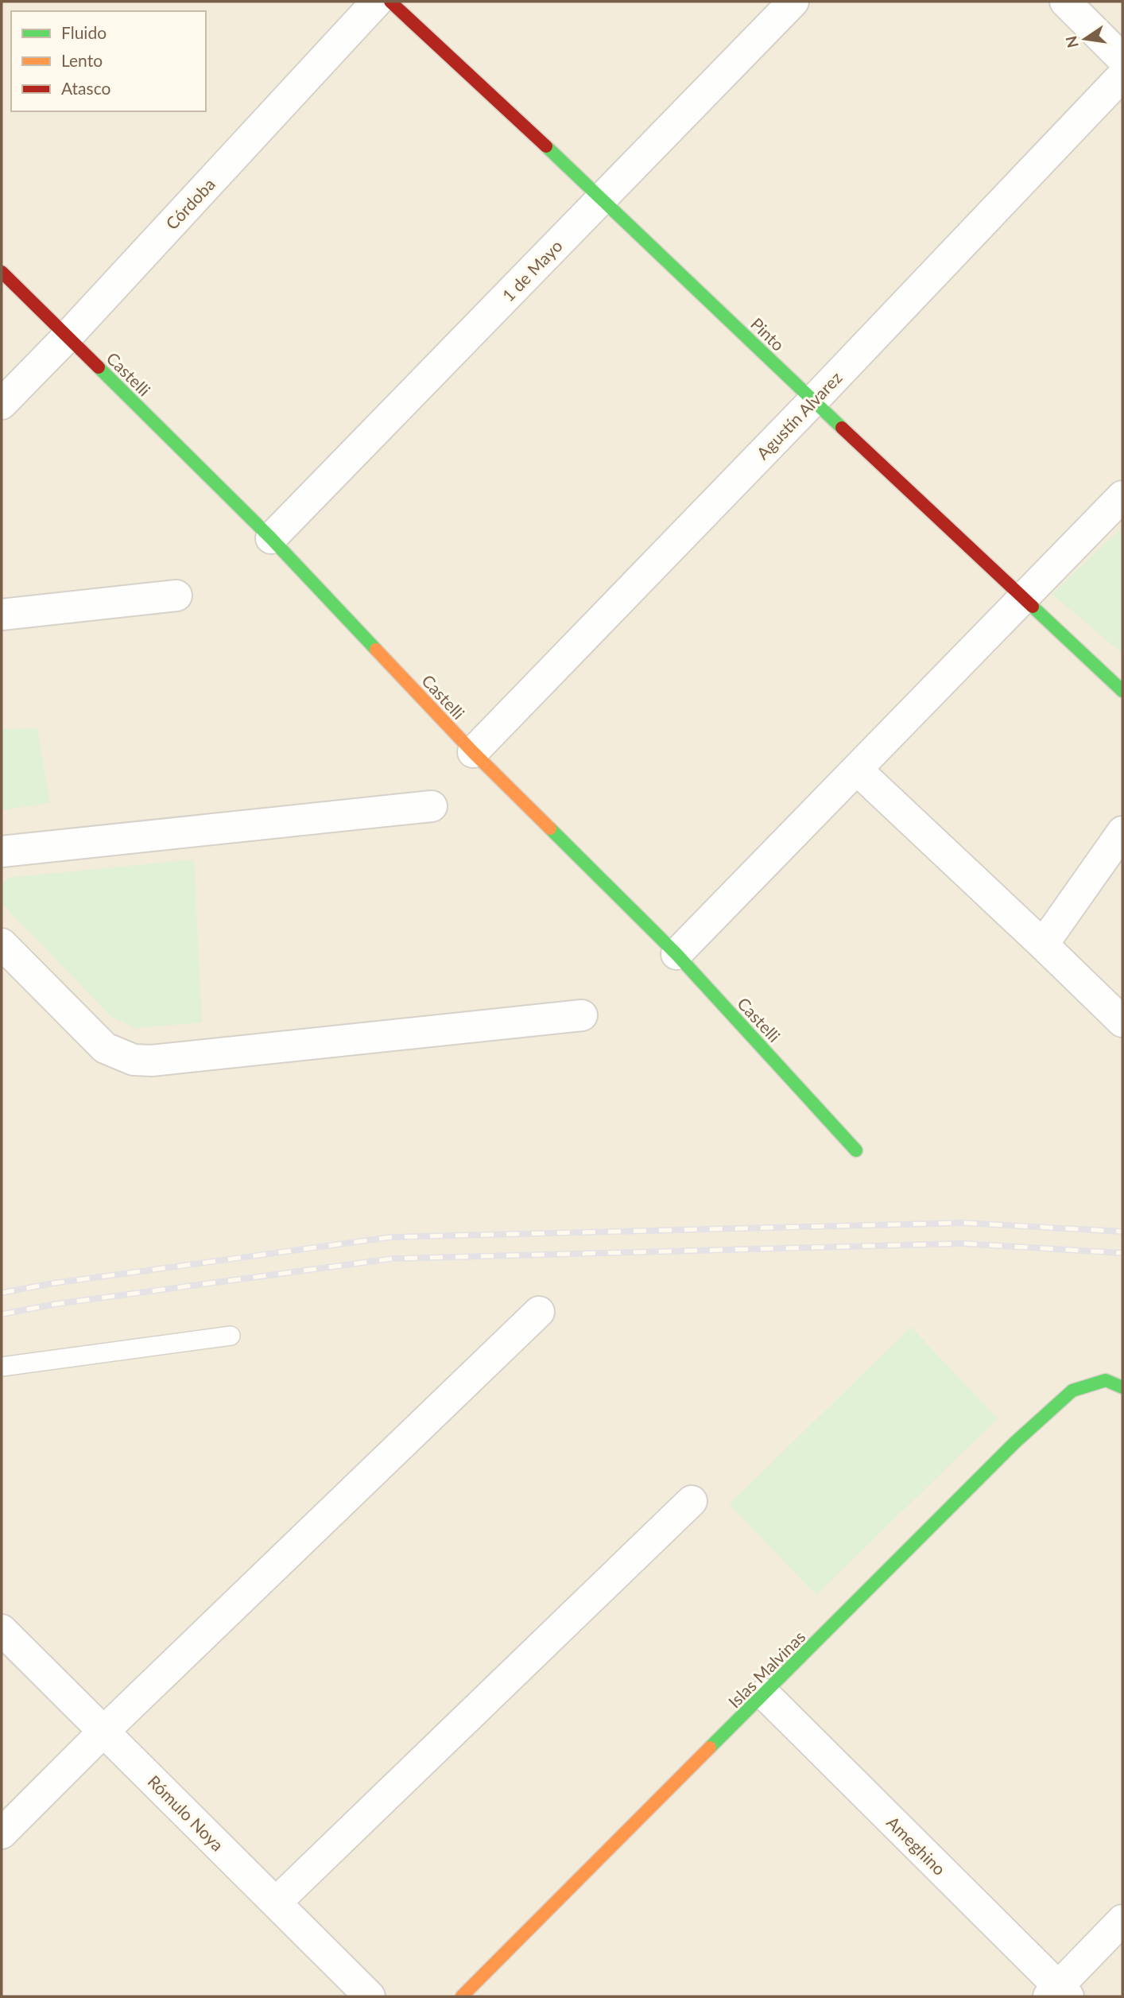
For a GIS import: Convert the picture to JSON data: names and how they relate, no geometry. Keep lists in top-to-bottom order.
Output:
{
  "streets": {
    "street": [
      "Córdoba",
      "1 de Mayo",
      "Pinto",
      "Castelli",
      "Agustín Alvarez",
      "Islas Malvinas",
      "Rómulo Noya",
      "Ameghino"
    ]
  },
  "crossings": [
    ["Córdoba", "Castelli"],
    ["1 de Mayo", "Pinto"],
    ["1 de Mayo", "Castelli"],
    ["Pinto", "Agustín Alvarez"],
    ["Castelli", "Agustín Alvarez"],
    ["Islas Malvinas", "Ameghino"]
  ],
  "legend": ["Fluido", "Lento", "Atasco"],
  "north": "left"
}
